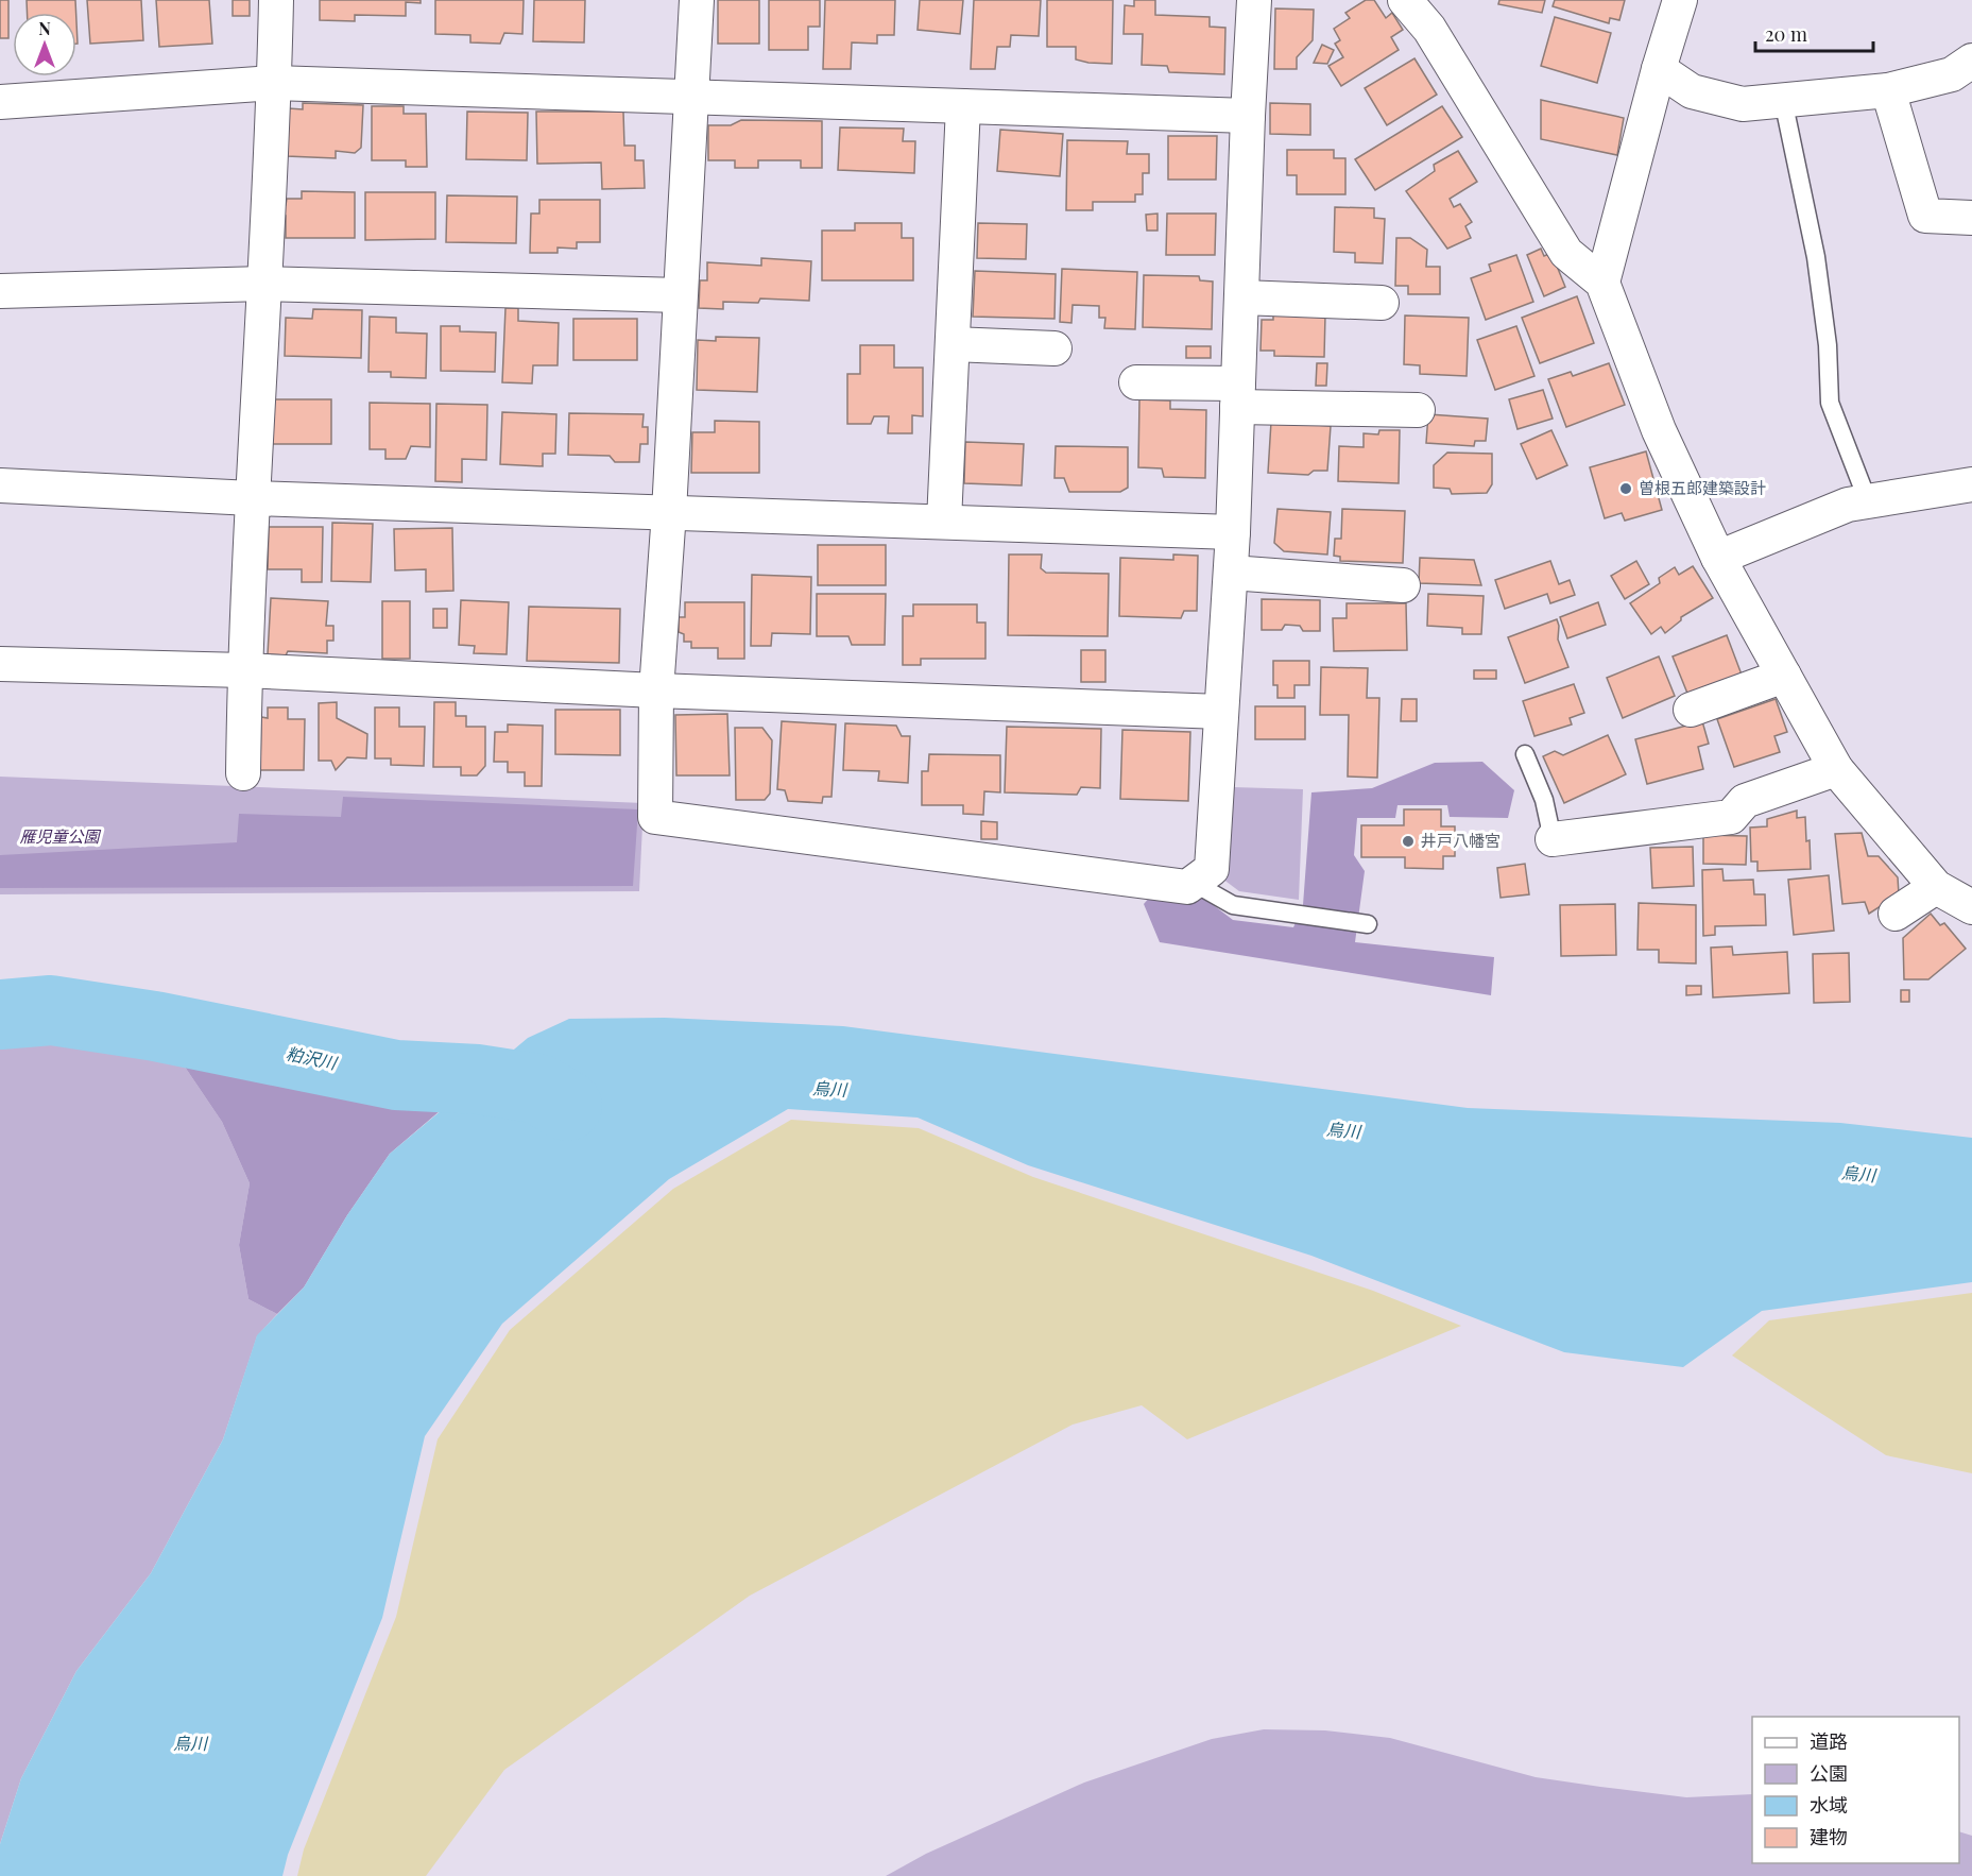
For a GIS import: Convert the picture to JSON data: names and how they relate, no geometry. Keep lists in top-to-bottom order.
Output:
{
  "water": ["粕沢川", "烏川"],
  "parks": ["雁児童公園"],
  "places": ["曽根五郎建築設計", "井戸八幡宮"],
  "legend": [
    "道路",
    "公園",
    "水域",
    "建物"
  ],
  "scale_bar": "20 m",
  "north": "top"
}
